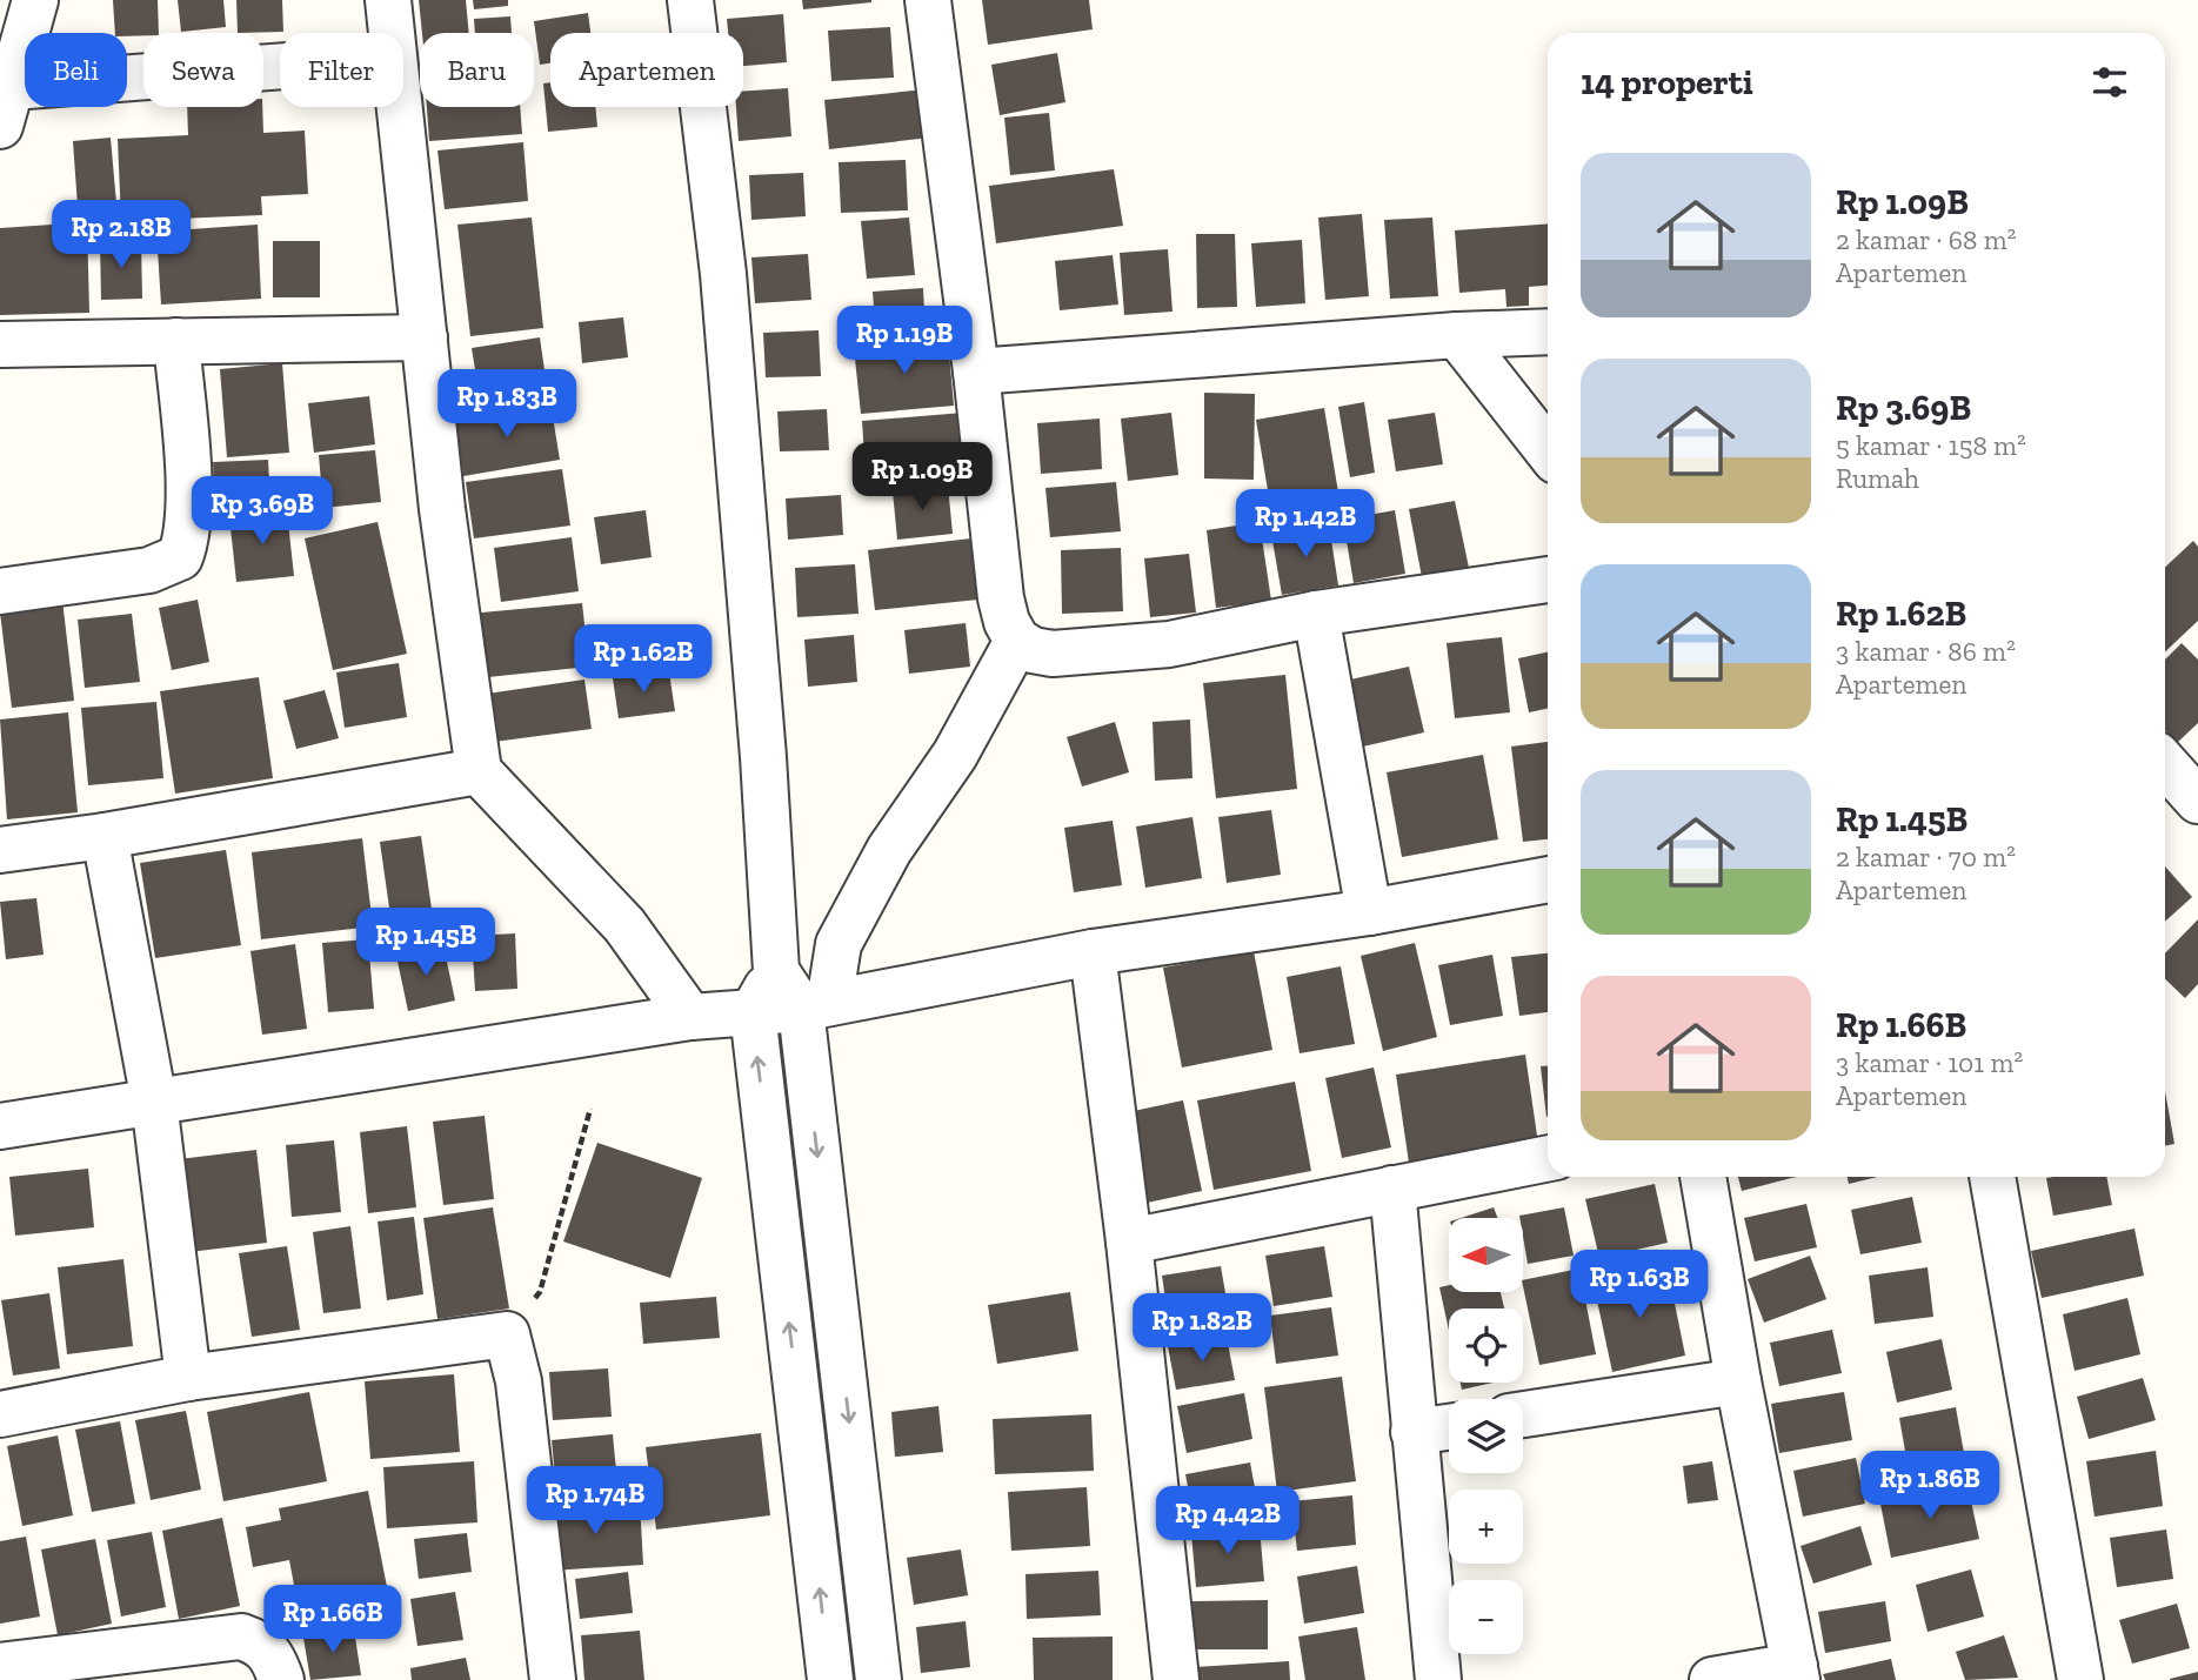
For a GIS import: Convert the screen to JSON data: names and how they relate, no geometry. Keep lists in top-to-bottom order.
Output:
{
  "north": "left",
  "page": {
    "chip": [
      "Beli",
      "Sewa",
      "Filter",
      "Baru",
      "Apartemen"
    ],
    "heading": "14 properti",
    "list": [
      {
        "name": "Rp 1.09B",
        "note": "2 kamar · 68 m² · Apartemen"
      },
      {
        "name": "Rp 3.69B",
        "note": "5 kamar · 158 m² · Rumah"
      },
      {
        "name": "Rp 1.62B",
        "note": "3 kamar · 86 m² · Apartemen"
      },
      {
        "name": "Rp 1.45B",
        "note": "2 kamar · 70 m² · Apartemen"
      },
      {
        "name": "Rp 1.66B",
        "note": "3 kamar · 101 m² · Apartemen"
      }
    ],
    "price": [
      "Rp 2.18B",
      "Rp 1.19B",
      "Rp 1.83B",
      "Rp 1.09B",
      "Rp 3.69B",
      "Rp 1.42B",
      "Rp 1.62B",
      "Rp 1.45B",
      "Rp 1.63B",
      "Rp 1.82B",
      "Rp 1.86B",
      "Rp 1.74B",
      "Rp 4.42B",
      "Rp 1.66B"
    ],
    "map_buttons": ["+", "−"]
  }
}
